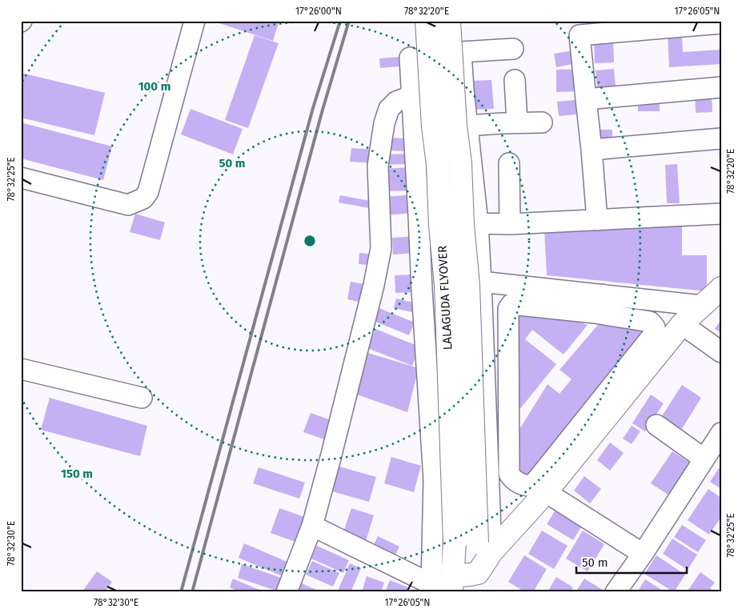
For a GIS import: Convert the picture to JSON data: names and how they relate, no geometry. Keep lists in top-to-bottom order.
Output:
{
  "streets": {
    "main road": ["LALAGUDA FLYOVER"]
  },
  "scale_bar": "50 m",
  "coordinates": [
    "17°26'00\"N",
    "78°32'20\"E",
    "17°26'05\"N",
    "78°32'25\"E",
    "78°32'30\"E"
  ],
  "rings": ["100 m", "50 m", "150 m"]
}
